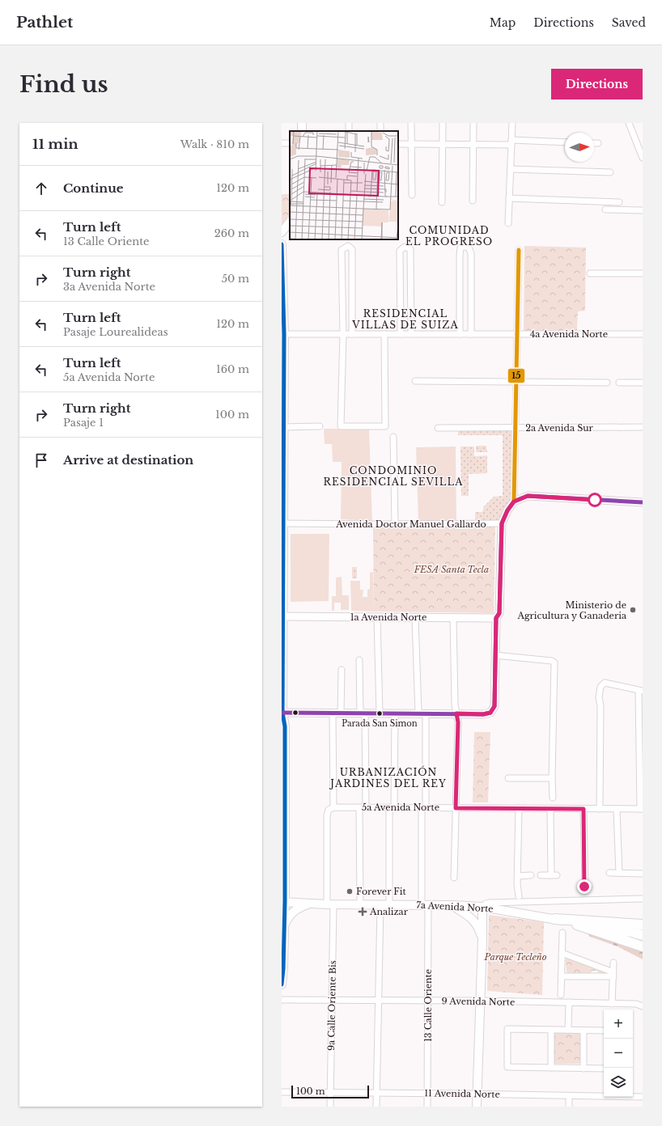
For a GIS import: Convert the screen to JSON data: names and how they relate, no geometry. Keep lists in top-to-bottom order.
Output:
{
  "streets": {
    "main road": ["7a Avenida Norte"],
    "street": [
      "4a Avenida Norte",
      "2a Avenida Sur",
      "Avenida Doctor Manuel Gallardo",
      "1a Avenida Norte",
      "5a Avenida Norte",
      "9 Avenida Norte",
      "9a Calle Oriente Bis",
      "13 Calle Oriente",
      "11 Avenida Norte"
    ]
  },
  "crossings": [
    ["1a Avenida Norte", "13 Calle Oriente"],
    ["5a Avenida Norte", "9a Calle Oriente Bis"],
    ["5a Avenida Norte", "13 Calle Oriente"],
    ["7a Avenida Norte", "9a Calle Oriente Bis"],
    ["7a Avenida Norte", "13 Calle Oriente"],
    ["9 Avenida Norte", "9a Calle Oriente Bis"],
    ["9 Avenida Norte", "13 Calle Oriente"],
    ["9a Calle Oriente Bis", "11 Avenida Norte"],
    ["13 Calle Oriente", "11 Avenida Norte"]
  ],
  "districts": [
    "COMUNIDAD EL PROGRESO",
    "RESIDENCIAL VILLAS DE SUIZA",
    "CONDOMINIO RESIDENCIAL SEVILLA",
    "URBANIZACIÓN JARDINES DEL REY"
  ],
  "parks": ["FESA Santa Tecla", "Parque Tecleño"],
  "places": {
    "other": ["Ministerio de Agricultura y Ganaderia", "Parada San Simon", "Forever Fit"],
    "health": ["Analizar"]
  },
  "lines": ["transit line 15"],
  "scale_bar": "100 m",
  "north": "right",
  "page": {
    "header": "Pathlet",
    "nav": ["Map", "Directions", "Saved"],
    "buttons": "Directions",
    "title": "Find us",
    "heading": ["11 min", "Walk · 810 m"],
    "list": [
      ["Continue", "120 m"],
      ["Turn left", "13 Calle Oriente", "260 m"],
      ["Turn right", "3a Avenida Norte", "50 m"],
      ["Turn left", "Pasaje Lourealideas", "120 m"],
      ["Turn left", "5a Avenida Norte", "160 m"],
      ["Turn right", "Pasaje 1", "100 m"],
      "Arrive at destination"
    ],
    "map_buttons": ["+", "−"],
    "scale": "100 m"
  }
}
